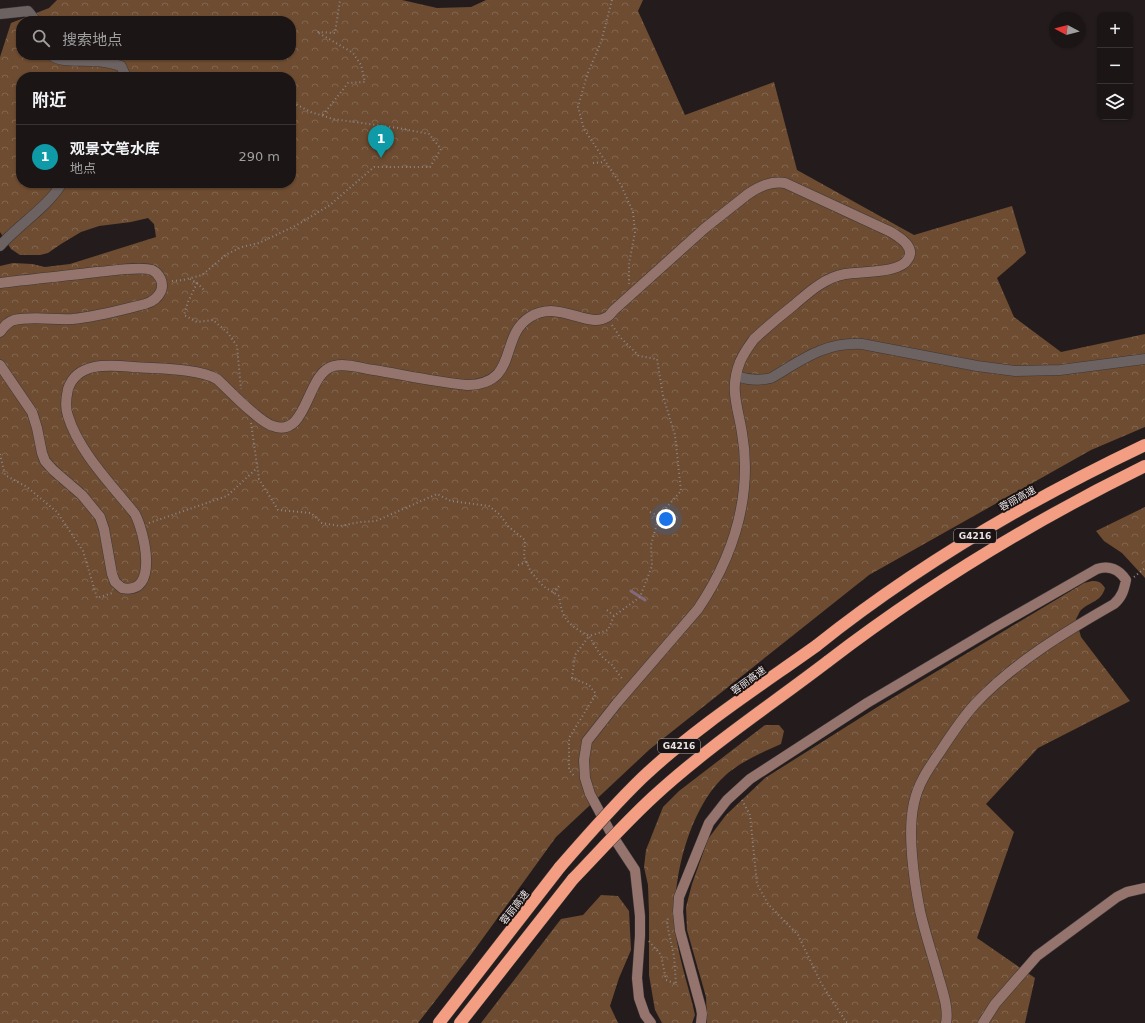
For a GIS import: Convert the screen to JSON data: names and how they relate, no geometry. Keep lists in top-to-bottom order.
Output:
{
  "streets": {
    "highway": ["蓉丽高速", "G4216"]
  },
  "north": "left",
  "page": {
    "map_buttons": ["+", "−"],
    "search": "搜索地点",
    "heading": "附近",
    "list": [
      {
        "mark": "1",
        "name": "观景文笔水库",
        "note": "地点",
        "value": "290 m"
      }
    ],
    "pins": "1"
  }
}
